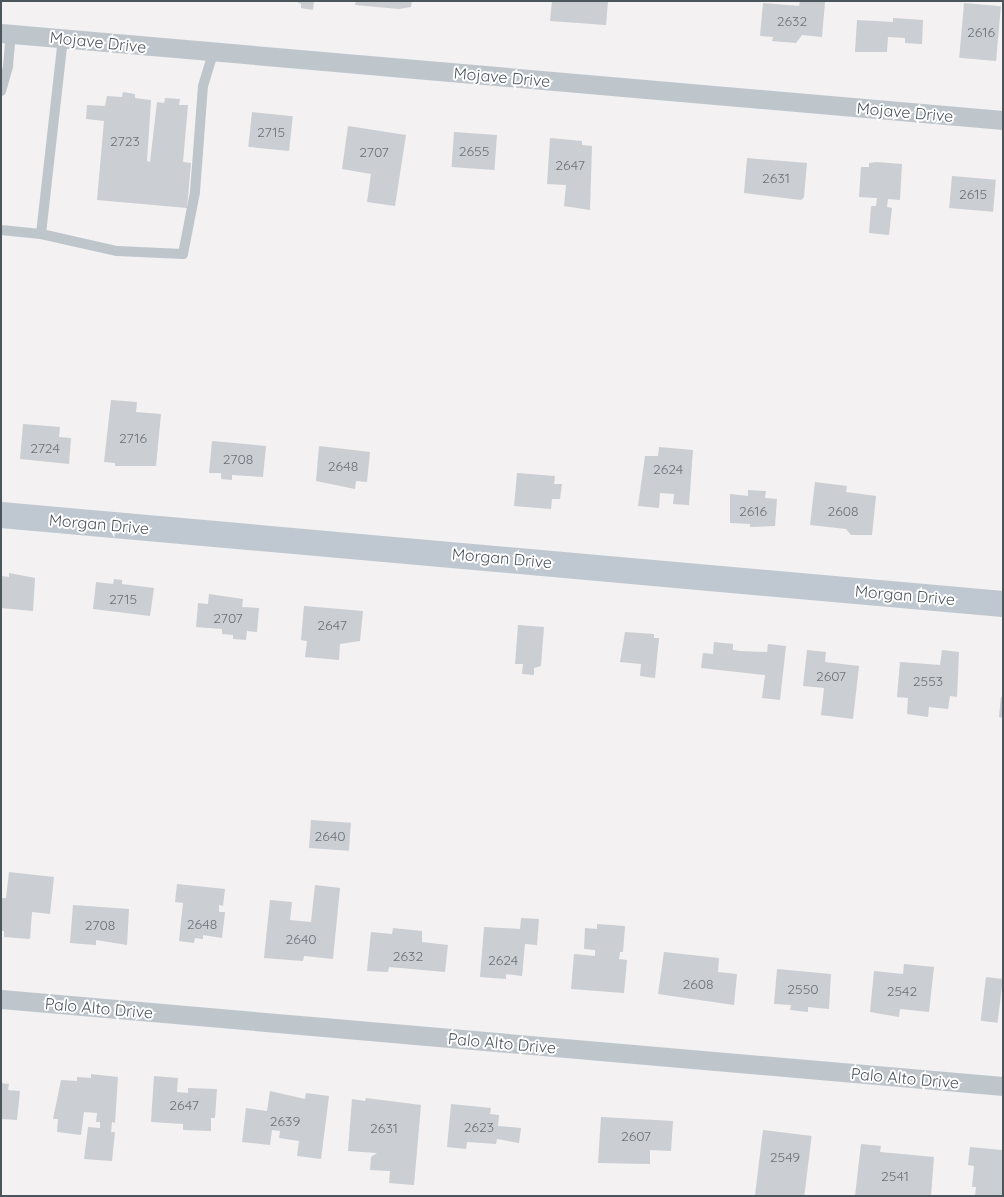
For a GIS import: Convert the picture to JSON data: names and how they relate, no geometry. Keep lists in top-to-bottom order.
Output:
{
  "streets": {
    "street": ["Mojave Drive", "Morgan Drive", "Palo Alto Drive"]
  },
  "house_numbers": [
    "2632",
    "2616",
    "2715",
    "2723",
    "2655",
    "2707",
    "2647",
    "2631",
    "2615",
    "2716",
    "2724",
    "2708",
    "2648",
    "2624",
    "2616",
    "2608",
    "2715",
    "2707",
    "2647",
    "2607",
    "2553",
    "2640",
    "2648",
    "2708",
    "2640",
    "2632",
    "2624",
    "2608",
    "2550",
    "2542",
    "2647",
    "2639",
    "2623",
    "2631",
    "2607",
    "2549",
    "2541"
  ]
}
